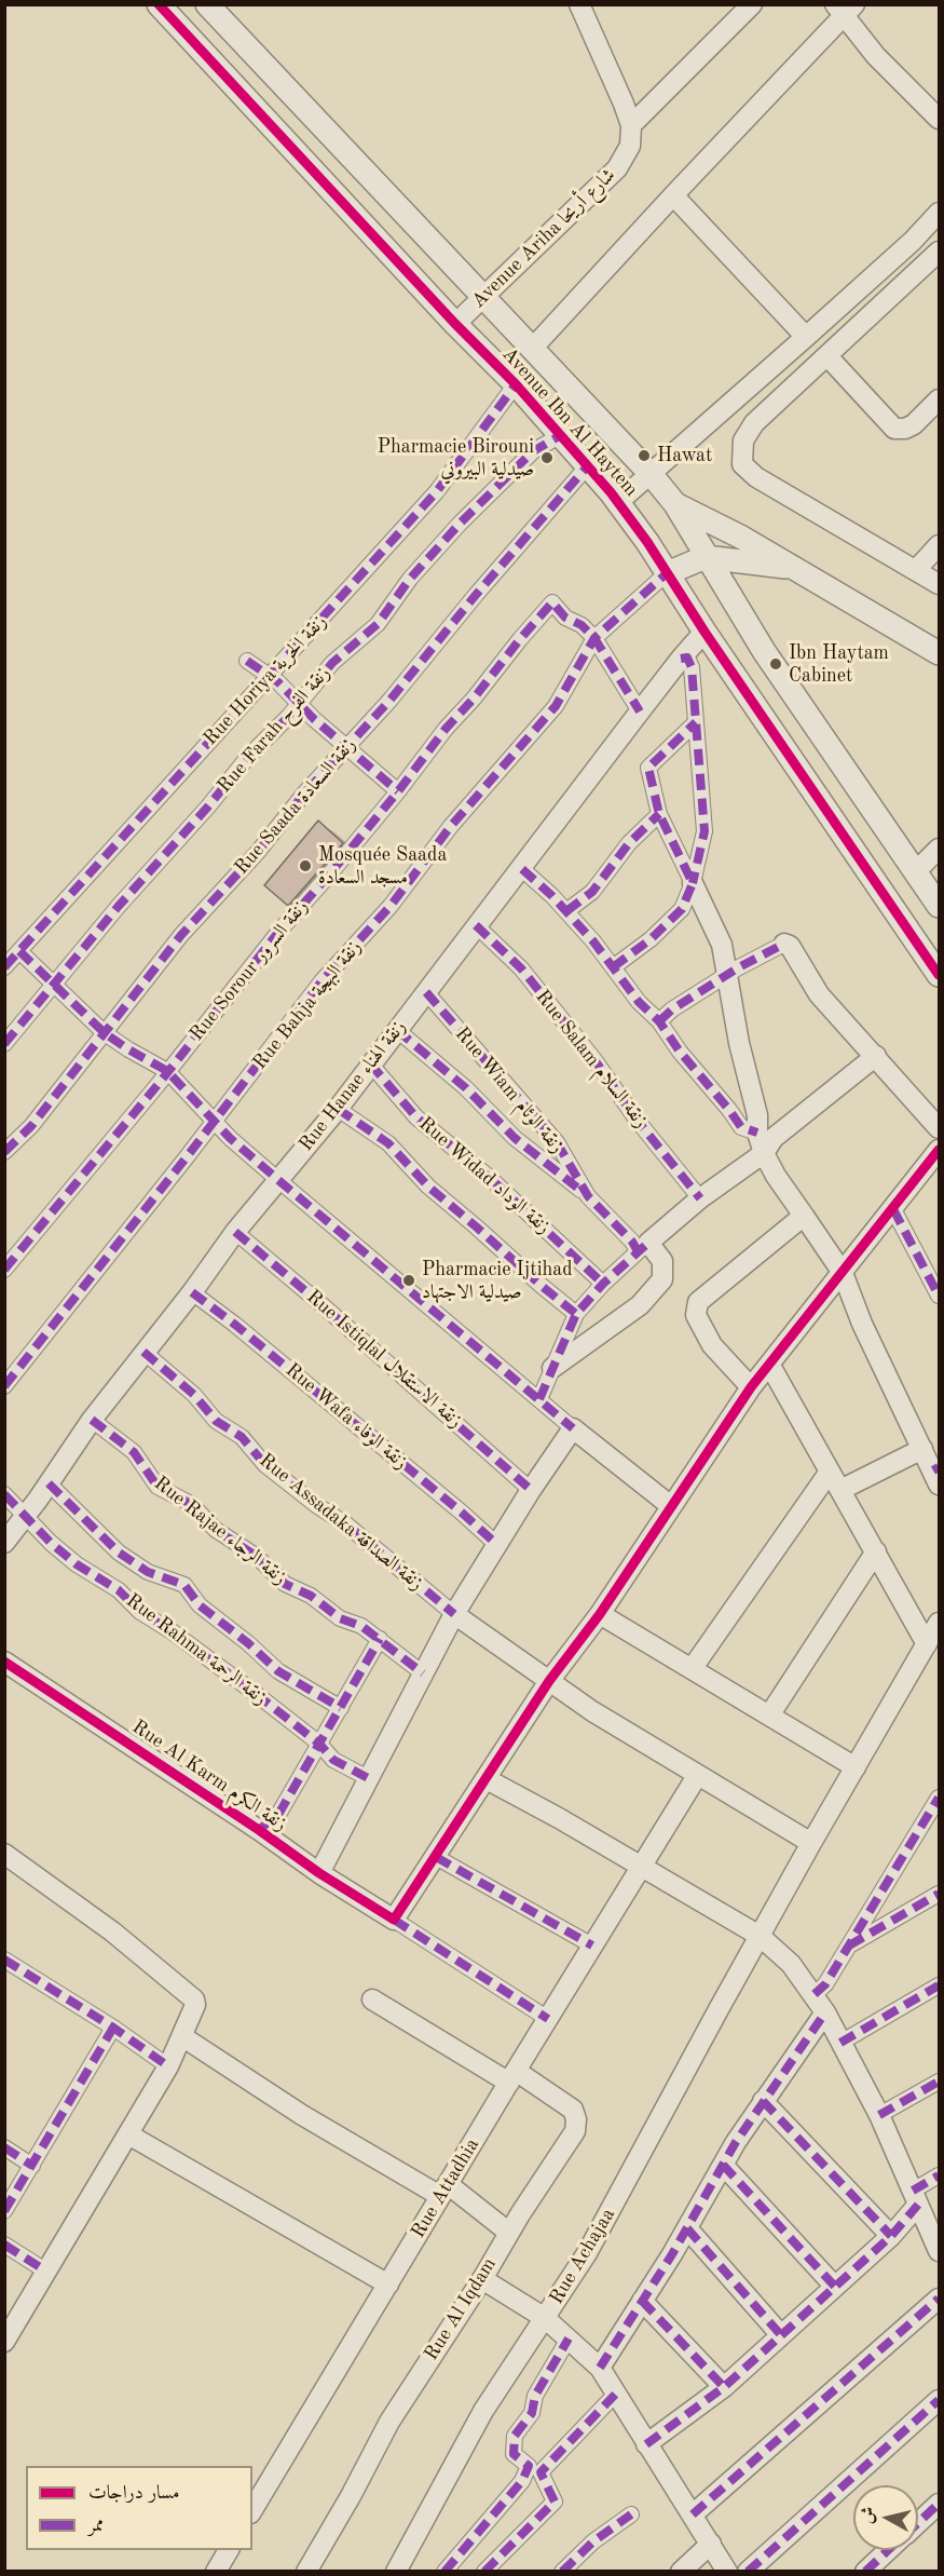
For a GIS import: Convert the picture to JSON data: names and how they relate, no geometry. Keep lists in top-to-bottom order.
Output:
{
  "streets": {
    "street": [
      "Avenue Ariha شارع أريحا",
      "Avenue Ibn Al Haytem",
      "Rue Horiya زنقة الحرية",
      "Rue Farah زنقة الفرح",
      "Rue Saada زنقة السعادة",
      "Rue Sorour زنقة السرور",
      "Rue Bahja زنقة البهجة",
      "Rue Salam زنقة السلام",
      "Rue Hanae زنقة الهناء",
      "Rue Wiam زنقة الوئام",
      "Rue Widad زنقة الوداد",
      "Rue Istiqlal زنقة الاستقلال",
      "Rue Wafa زنقة الوفاء",
      "Rue Assadaka زنقة الصداقة",
      "Rue Rajae زنقة الرجاء",
      "Rue Rahma زنقة الرحمة",
      "Rue Al Karm زنقة الكرم",
      "Rue Attadhia",
      "Rue Achajaa",
      "Rue Al Iqdam"
    ]
  },
  "crossings": [
    ["Avenue Ariha شارع أريحا", "Avenue Ibn Al Haytem"],
    ["Avenue Ibn Al Haytem", "Rue Horiya زنقة الحرية"],
    ["Avenue Ibn Al Haytem", "Rue Farah زنقة الفرح"],
    ["Avenue Ibn Al Haytem", "Rue Saada زنقة السعادة"],
    ["Avenue Ibn Al Haytem", "Rue Bahja زنقة البهجة"],
    ["Avenue Ibn Al Haytem", "Rue Hanae زنقة الهناء"],
    ["Rue Sorour زنقة السرور", "Rue Bahja زنقة البهجة"],
    ["Rue Sorour زنقة السرور", "Rue Hanae زنقة الهناء"],
    ["Rue Salam زنقة السلام", "Rue Hanae زنقة الهناء"],
    ["Rue Hanae زنقة الهناء", "Rue Wiam زنقة الوئام"],
    ["Rue Hanae زنقة الهناء", "Rue Widad زنقة الوداد"],
    ["Rue Hanae زنقة الهناء", "Rue Istiqlal زنقة الاستقلال"],
    ["Rue Hanae زنقة الهناء", "Rue Wafa زنقة الوفاء"],
    ["Rue Hanae زنقة الهناء", "Rue Assadaka زنقة الصداقة"],
    ["Rue Hanae زنقة الهناء", "Rue Rajae زنقة الرجاء"],
    ["Rue Hanae زنقة الهناء", "Rue Rahma زنقة الرحمة"],
    ["Rue Attadhia", "Rue Al Iqdam"]
  ],
  "places": [
    "Hawat",
    "Pharmacie Birouni صيدلية البيروني",
    "Ibn Haytam Cabinet",
    "Mosquée Saada مسجد السعادة",
    "Pharmacie Ijtihad صيدلية الاجتهاد"
  ],
  "legend": ["مسار دراجات", "ممر"],
  "north": "left"
}
